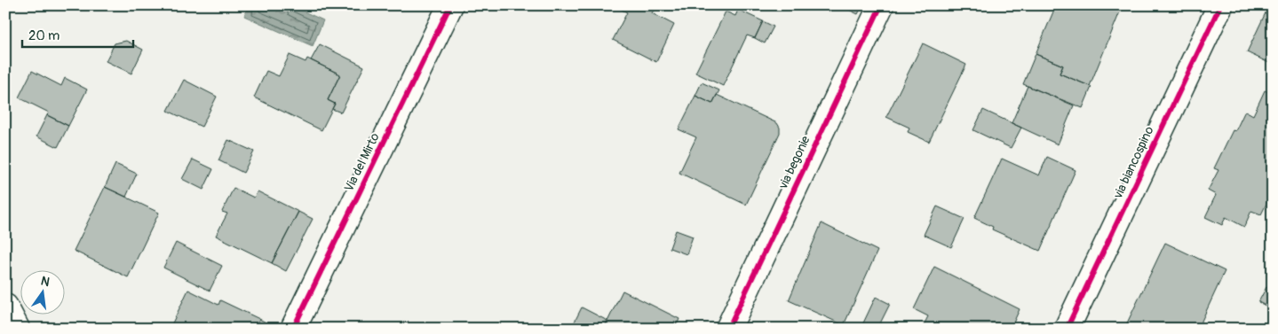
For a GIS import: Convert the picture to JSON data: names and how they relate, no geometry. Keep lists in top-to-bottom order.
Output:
{
  "streets": {
    "street": ["Via del Mirto", "via begonie", "via biancospino"]
  },
  "scale_bar": "20 m",
  "north": "top"
}
